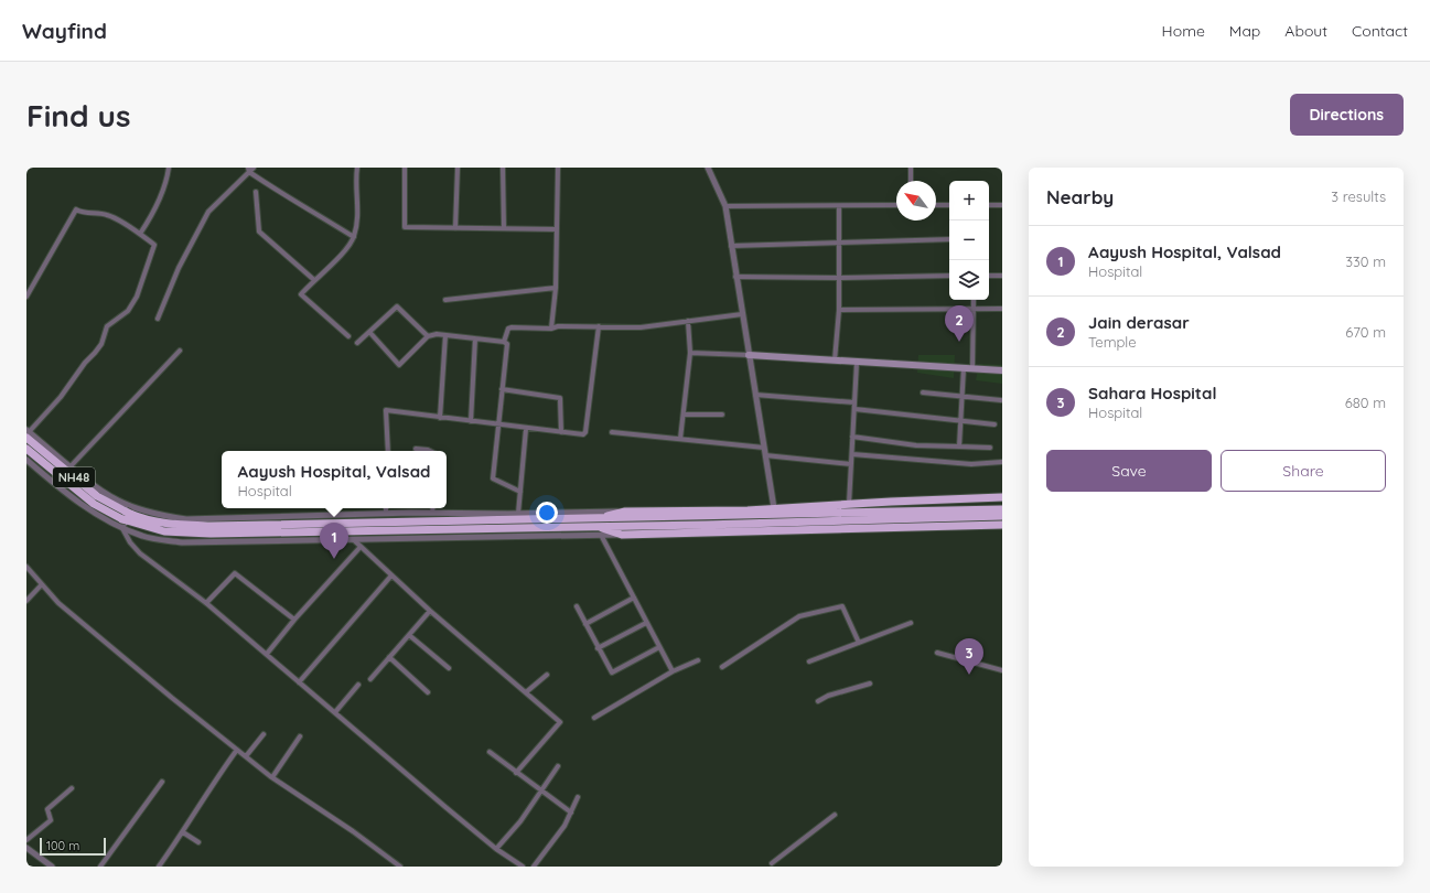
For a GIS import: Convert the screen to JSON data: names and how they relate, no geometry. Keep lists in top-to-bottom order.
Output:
{
  "streets": {
    "highway": ["NH48"]
  },
  "scale_bar": "100 m",
  "north": "top left",
  "page": {
    "header": "Wayfind",
    "nav": [
      "Home",
      "Map",
      "About",
      "Contact"
    ],
    "buttons": [
      "Directions",
      ["Save", "Share"]
    ],
    "title": "Find us",
    "heading": ["Nearby", "3 results"],
    "map_buttons": ["+", "−"],
    "list": [
      {
        "mark": "1",
        "name": "Aayush Hospital, Valsad",
        "note": "Hospital",
        "value": "330 m"
      },
      {
        "mark": "2",
        "name": "Jain derasar",
        "note": "Temple",
        "value": "670 m"
      },
      {
        "mark": "3",
        "name": "Sahara Hospital",
        "note": "Hospital",
        "value": "680 m"
      }
    ],
    "pins": ["2", "1", "3"],
    "popup": ["Aayush Hospital, Valsad", "Hospital"],
    "scale": "100 m"
  }
}
